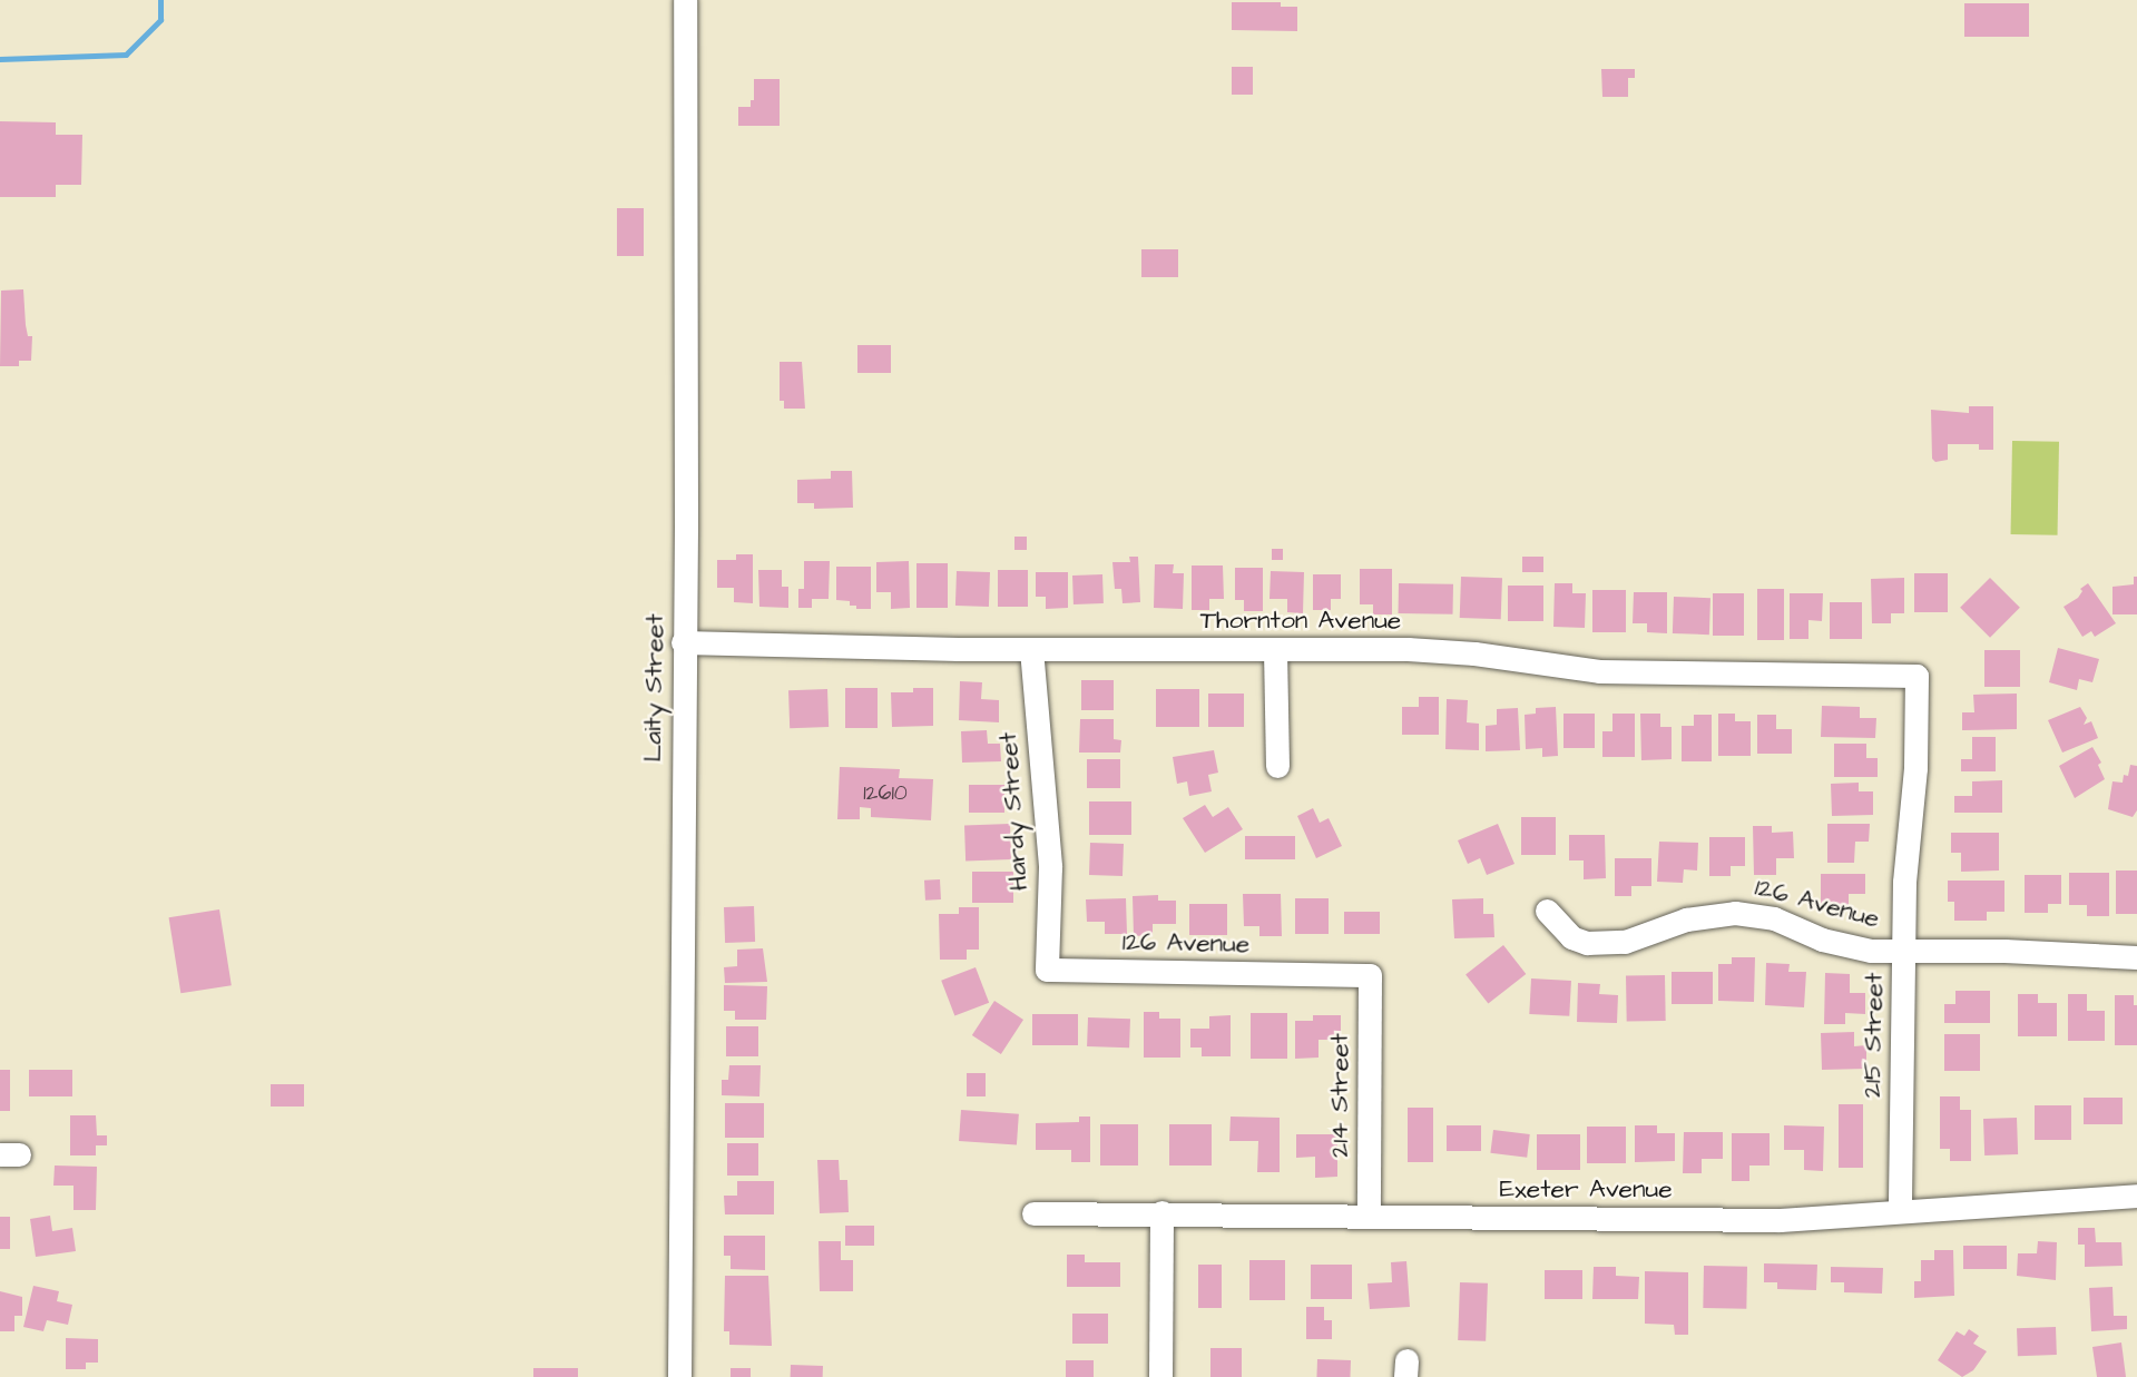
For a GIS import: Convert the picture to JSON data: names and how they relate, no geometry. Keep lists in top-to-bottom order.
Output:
{
  "streets": {
    "street": [
      "Thornton Avenue",
      "Laity Street",
      "Hardy Street",
      "126 Avenue",
      "215 Street",
      "214 Street",
      "Exeter Avenue"
    ]
  },
  "crossings": [
    ["Thornton Avenue", "Laity Street"],
    ["Thornton Avenue", "Hardy Street"],
    ["Thornton Avenue", "215 Street"],
    ["Hardy Street", "126 Avenue"],
    ["126 Avenue", "215 Street"],
    ["126 Avenue", "214 Street"],
    ["215 Street", "Exeter Avenue"],
    ["214 Street", "Exeter Avenue"]
  ],
  "house_numbers": ["12610"]
}
